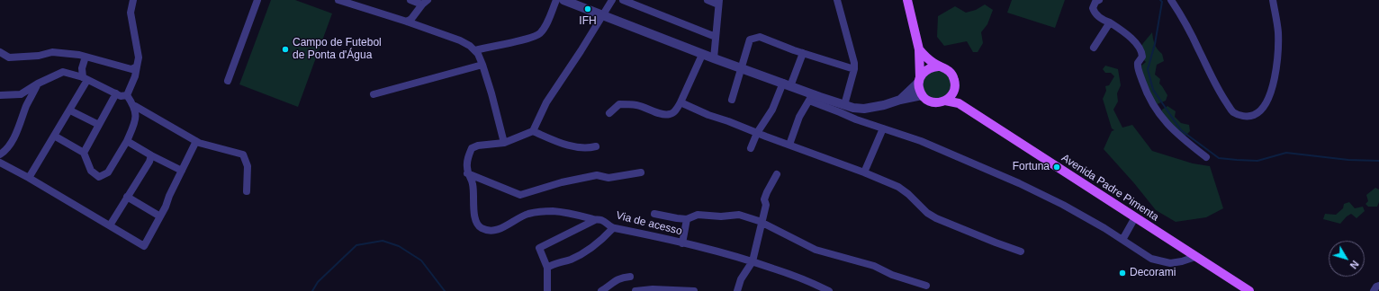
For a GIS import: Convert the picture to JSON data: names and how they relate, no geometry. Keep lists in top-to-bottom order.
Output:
{
  "streets": {
    "main road": ["Avenida Padre Pimenta"],
    "street": ["Via de acesso"]
  },
  "places": [
    "IFH",
    "Campo de Futebol de Ponta d'Água",
    "Fortuna",
    "Decorami"
  ],
  "north": "bottom right"
}
